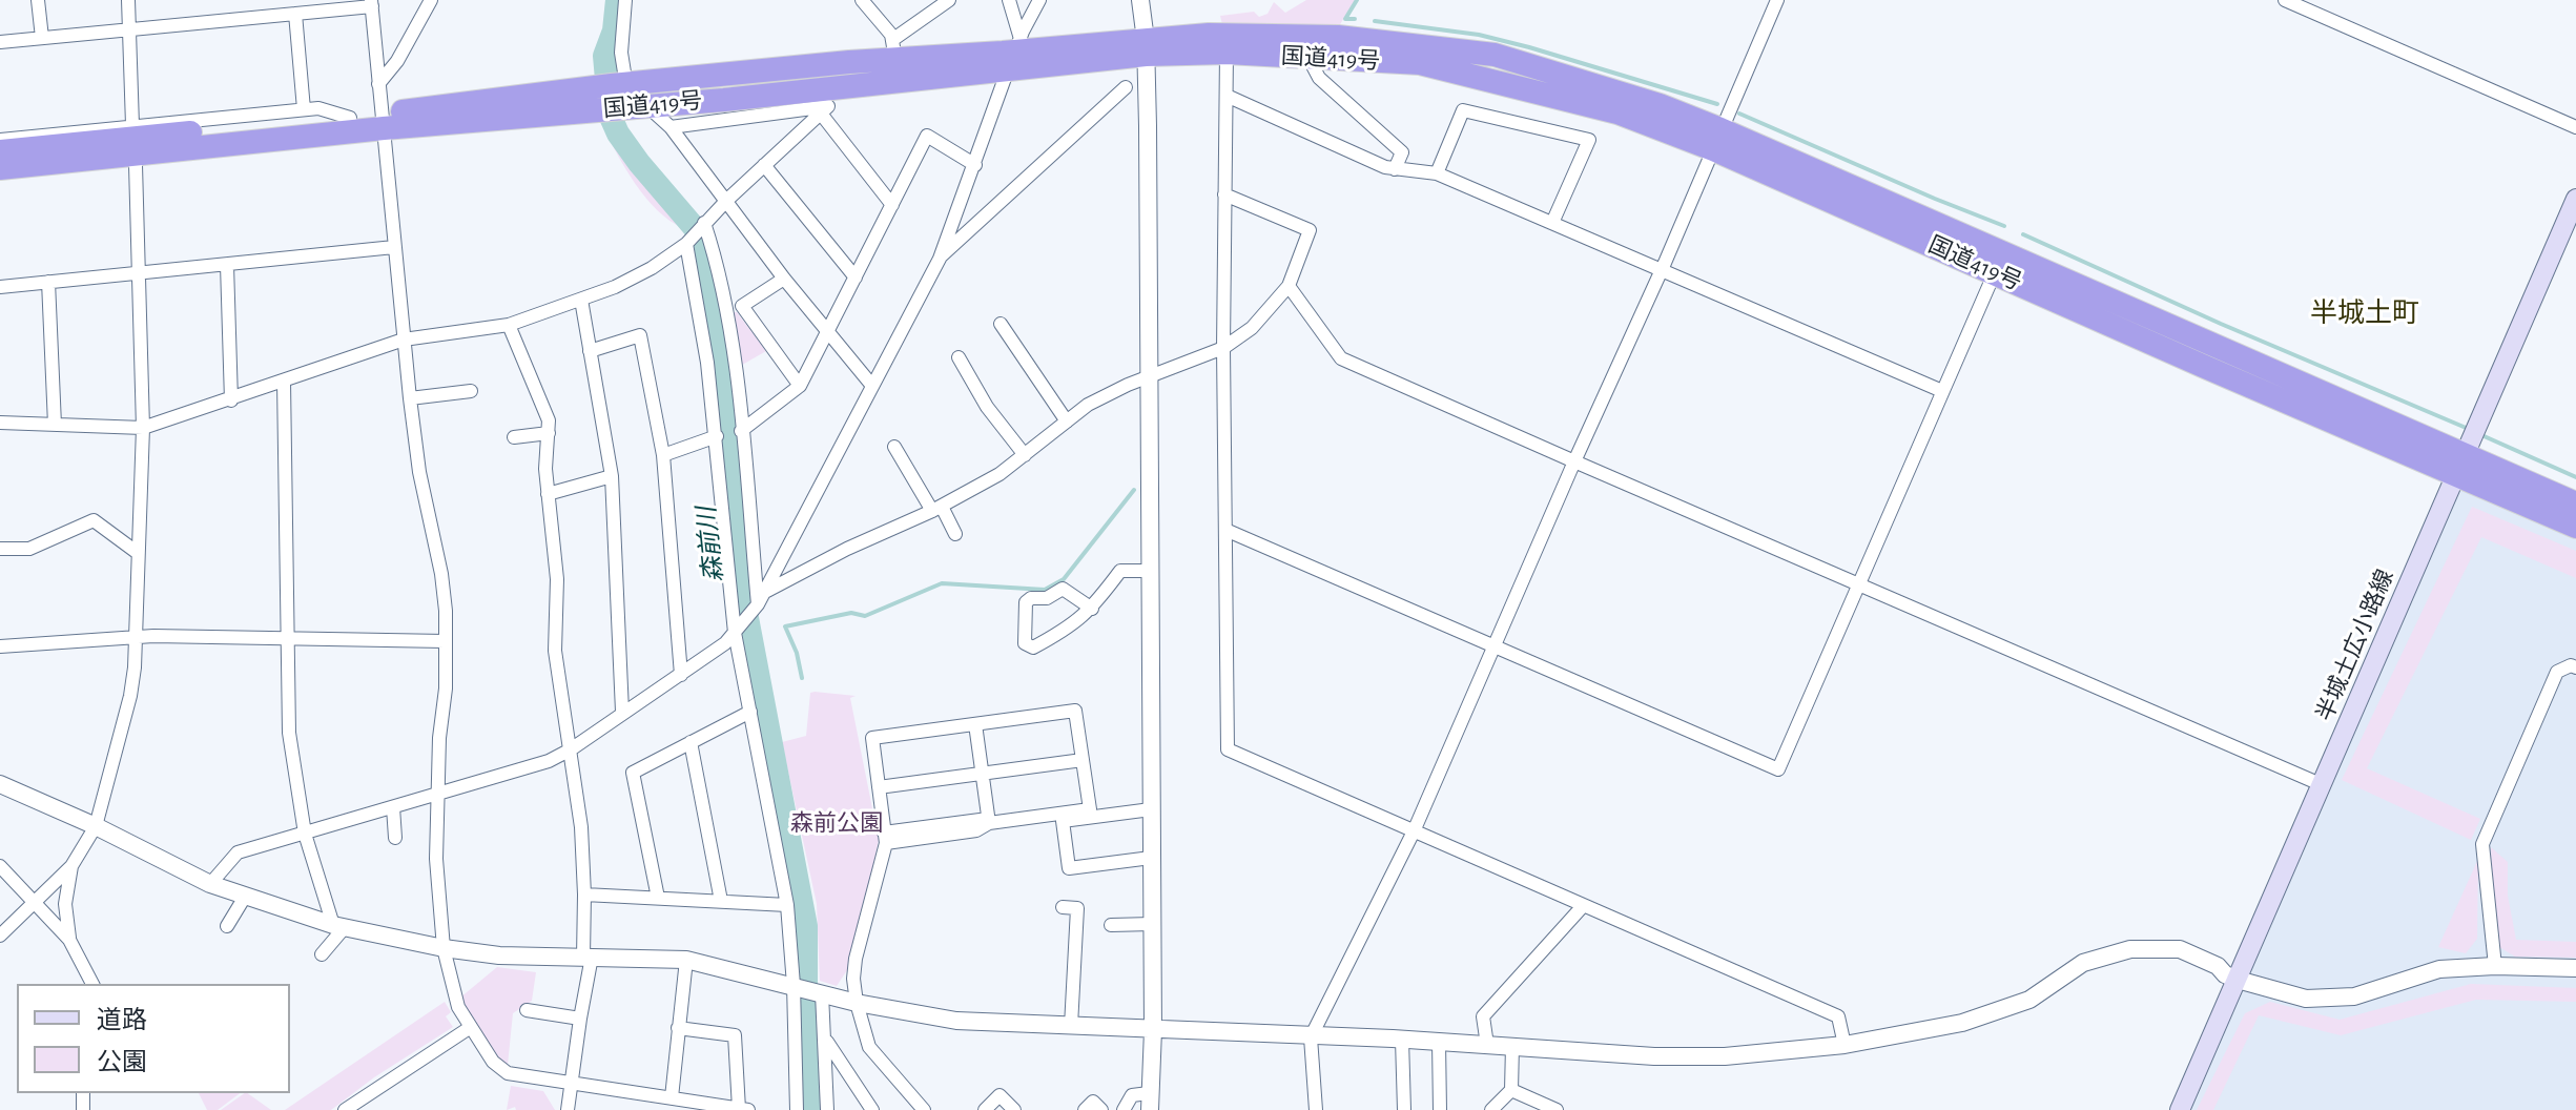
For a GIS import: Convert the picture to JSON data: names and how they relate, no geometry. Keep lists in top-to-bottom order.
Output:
{
  "streets": {
    "highway": ["国道419号"],
    "main road": ["半城土広小路線"]
  },
  "crossings": [
    ["国道419号", "半城土広小路線"]
  ],
  "districts": ["半城土町"],
  "water": ["森前川"],
  "parks": ["森前公園"],
  "legend": ["道路", "公園"]
}
